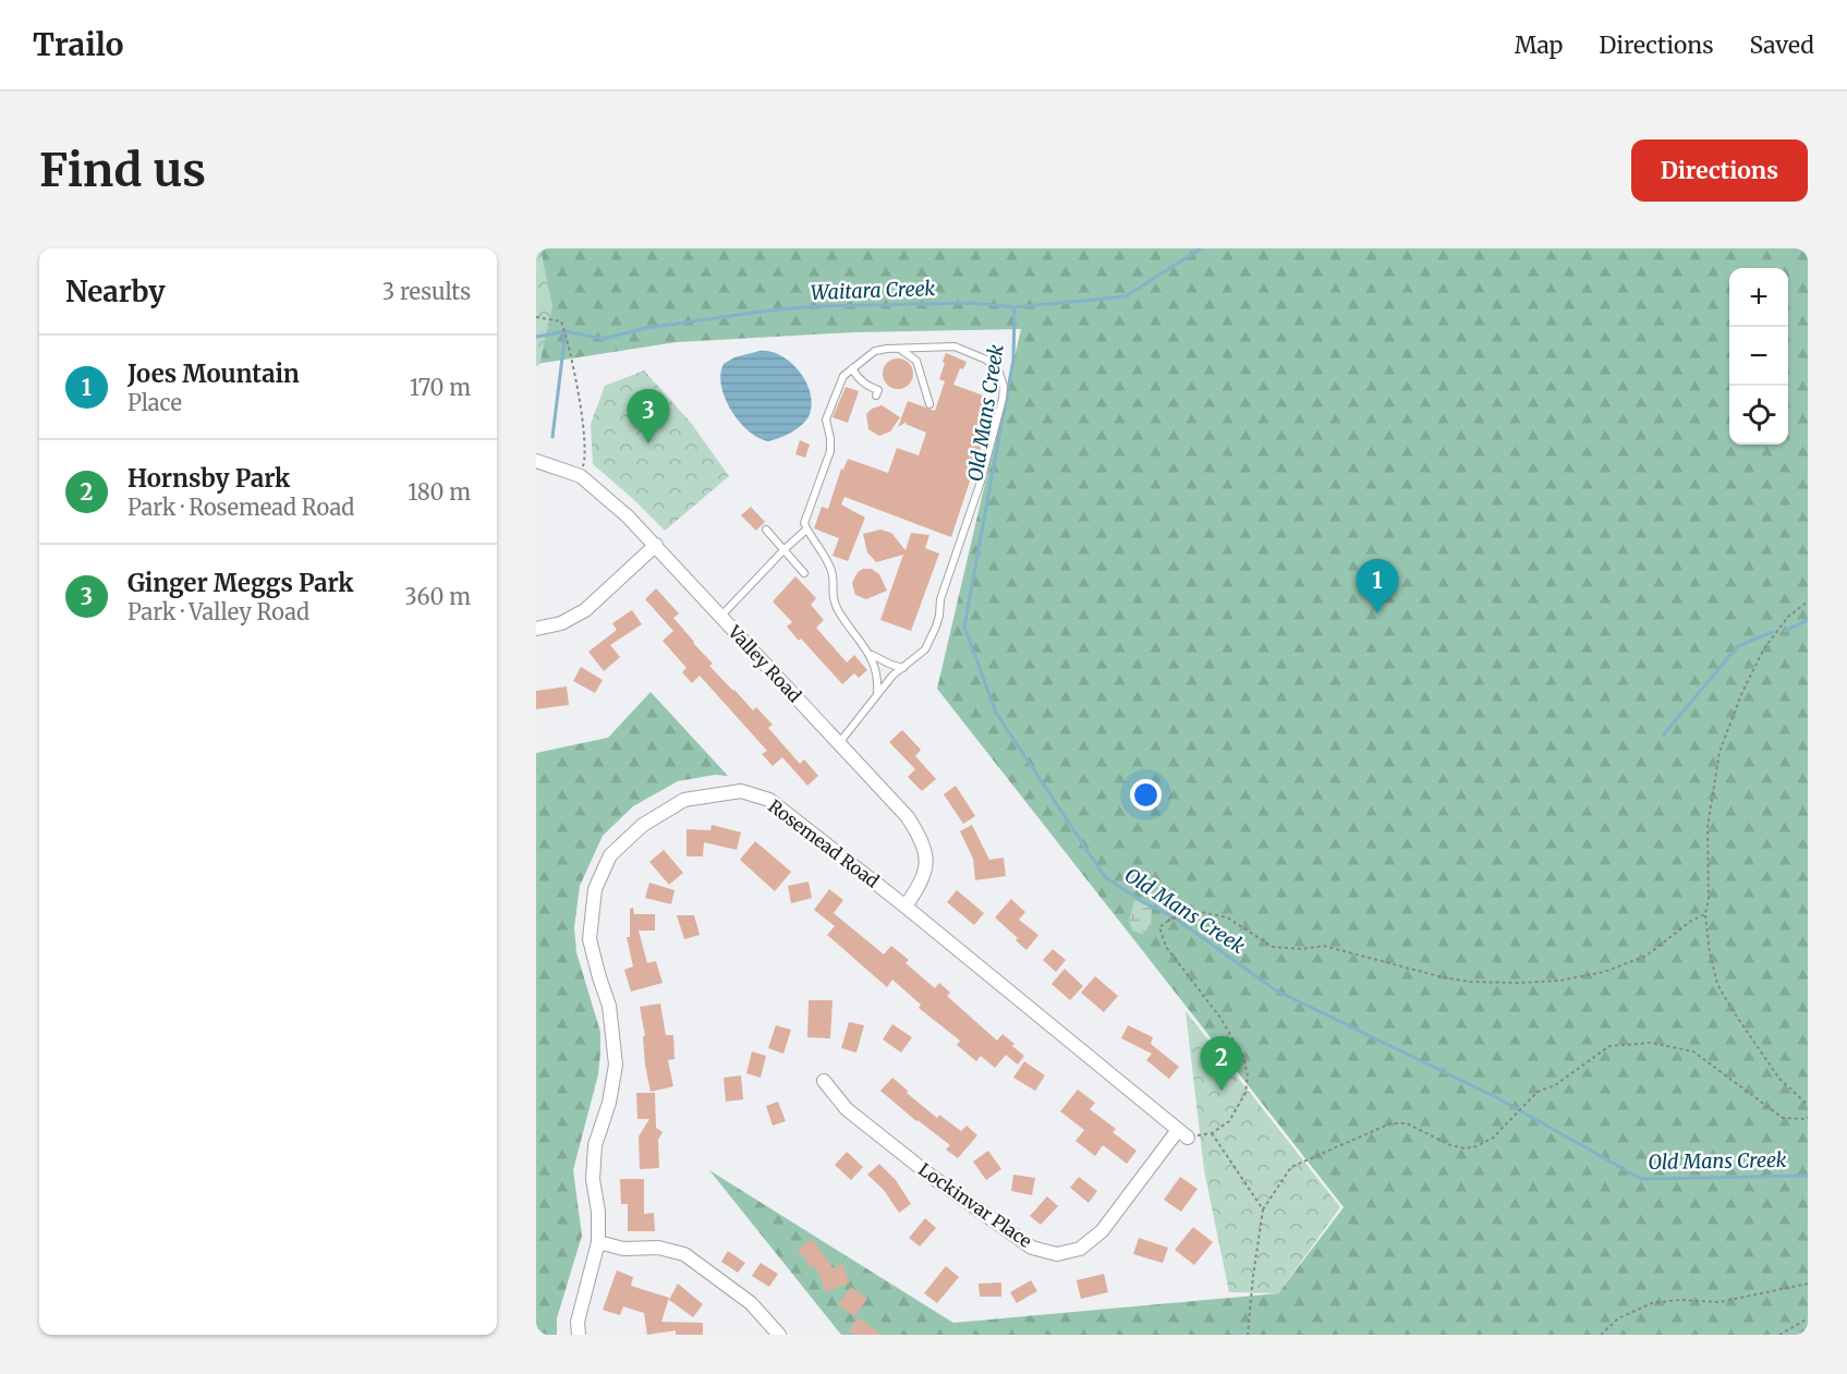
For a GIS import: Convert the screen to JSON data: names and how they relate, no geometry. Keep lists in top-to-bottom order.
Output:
{
  "streets": {
    "street": ["Valley Road", "Rosemead Road", "Lockinvar Place"]
  },
  "crossings": [
    ["Valley Road", "Rosemead Road"],
    ["Rosemead Road", "Lockinvar Place"]
  ],
  "water": ["Waitara Creek", "Old Mans Creek"],
  "page": {
    "header": "Trailo",
    "nav": ["Map", "Directions", "Saved"],
    "buttons": "Directions",
    "title": "Find us",
    "heading": ["Nearby", "3 results"],
    "map_buttons": ["+", "−"],
    "list": [
      {
        "mark": "1",
        "name": "Joes Mountain",
        "note": "Place",
        "value": "170 m"
      },
      {
        "mark": "2",
        "name": "Hornsby Park",
        "note": "Park · Rosemead Road",
        "value": "180 m"
      },
      {
        "mark": "3",
        "name": "Ginger Meggs Park",
        "note": "Park · Valley Road",
        "value": "360 m"
      }
    ],
    "pins": ["3", "1", "2"]
  }
}
